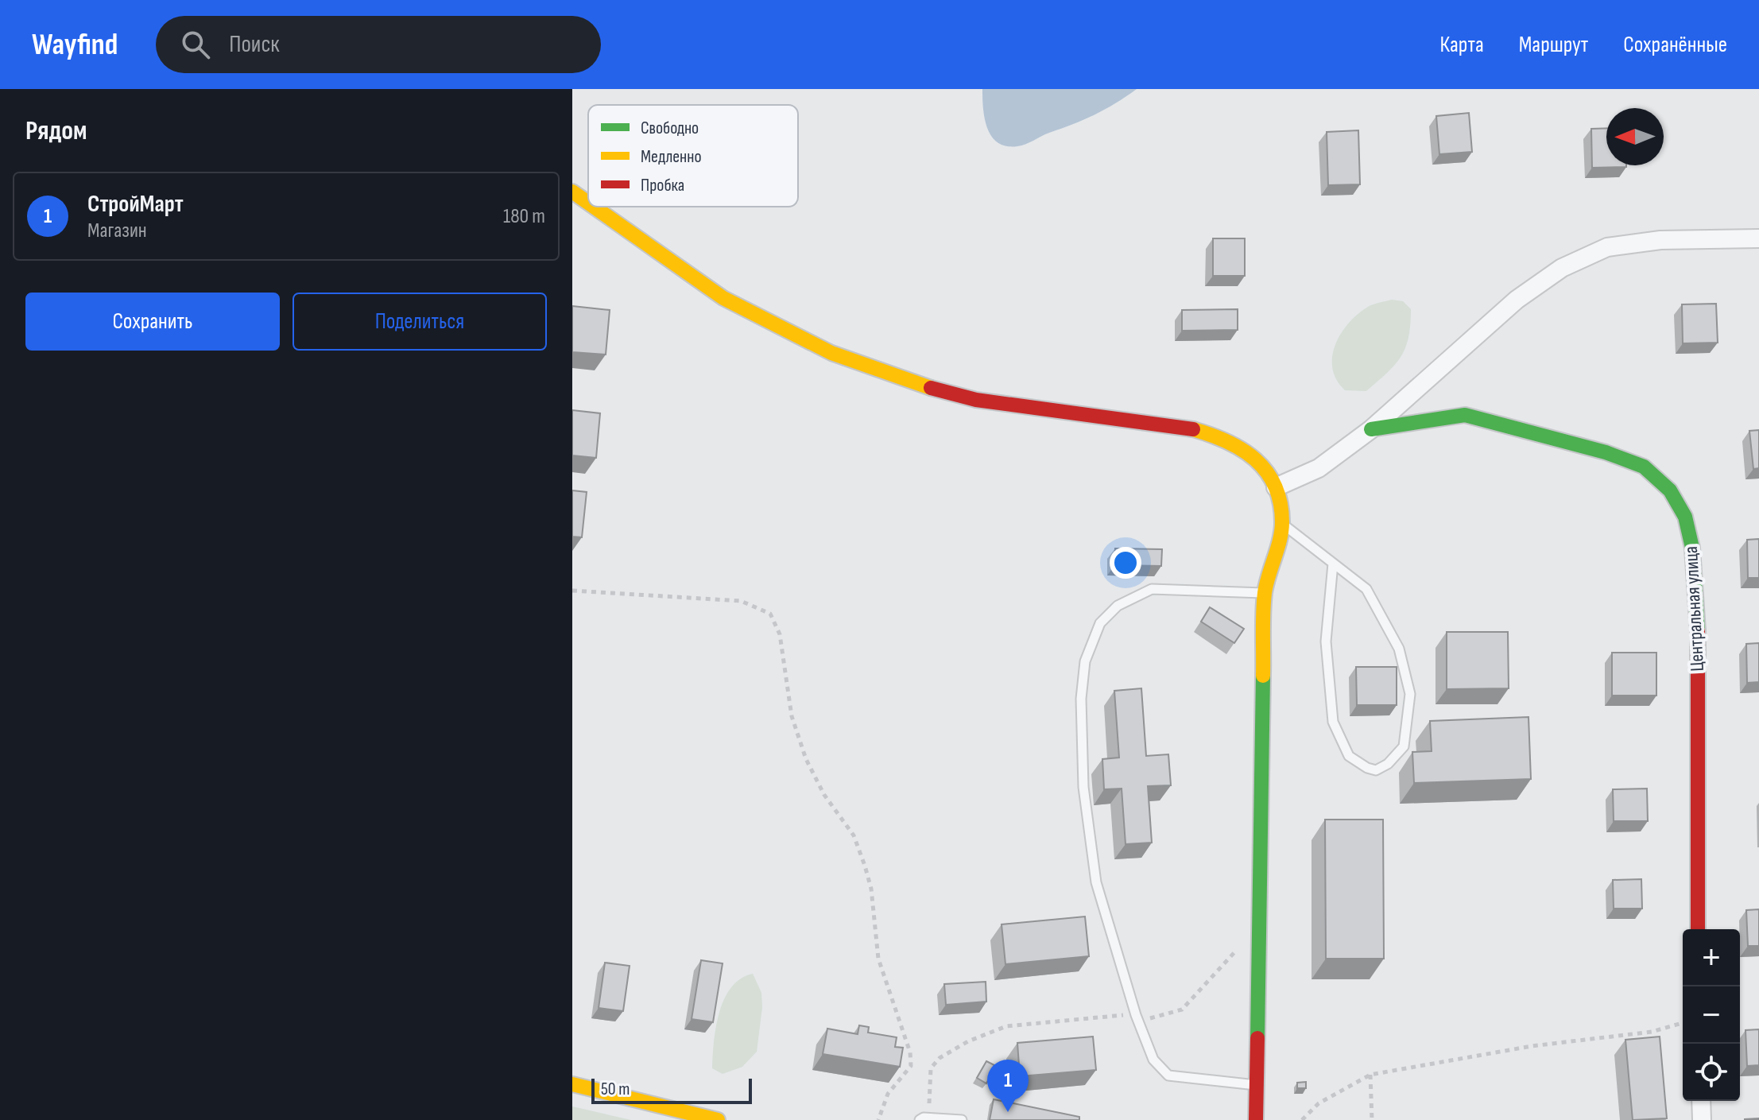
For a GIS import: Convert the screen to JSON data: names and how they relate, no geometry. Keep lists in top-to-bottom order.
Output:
{
  "streets": {
    "street": ["Центральная улица"]
  },
  "legend": ["Свободно", "Медленно", "Пробка"],
  "scale_bar": "50 m",
  "north": "left",
  "page": {
    "header": "Wayfind",
    "search": "Поиск",
    "nav": ["Карта", "Маршрут", "Сохранённые"],
    "heading": "Рядом",
    "list": [
      {
        "mark": "1",
        "name": "СтройМарт",
        "note": "Магазин",
        "value": "180 m"
      }
    ],
    "buttons": ["Сохранить", "Поделиться"],
    "map_buttons": ["+", "−"],
    "pins": "1",
    "scale": "50 m"
  }
}
